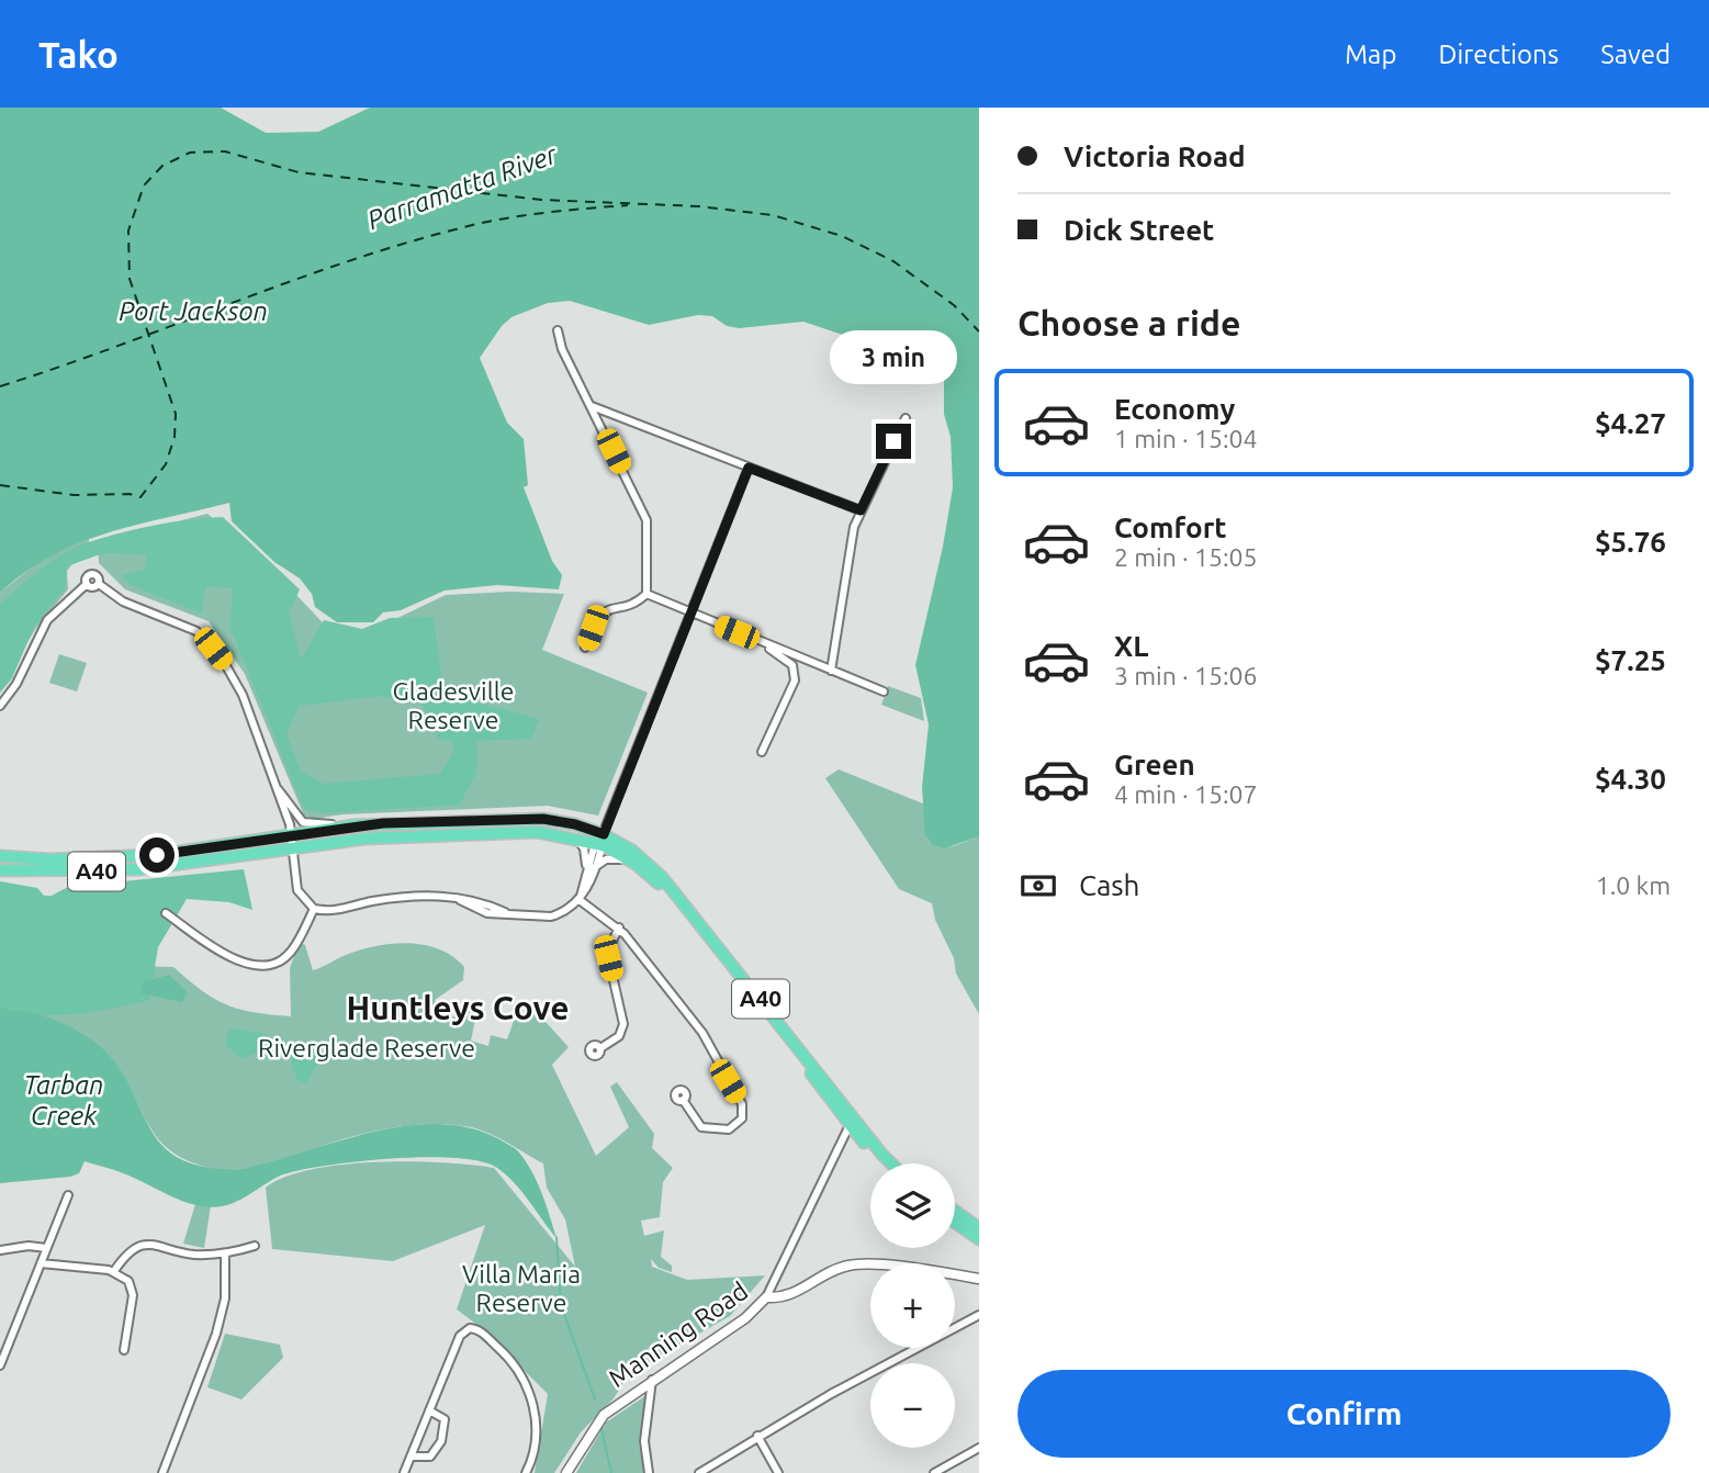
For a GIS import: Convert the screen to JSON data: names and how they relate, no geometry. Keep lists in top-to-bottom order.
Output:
{
  "streets": {
    "highway": ["A40"],
    "street": ["Manning Road"]
  },
  "districts": ["Huntleys Cove"],
  "water": ["Parramatta River", "Port Jackson", "Tarban Creek"],
  "parks": ["Gladesville Reserve", "Riverglade Reserve", "Villa Maria Reserve"],
  "page": {
    "header": "Tako",
    "nav": ["Map", "Directions", "Saved"],
    "banner": ["Victoria Road", "Dick Street"],
    "heading": "Choose a ride",
    "bubble": "3 min",
    "list": [
      {
        "name": "Economy",
        "note": "1 min · 15:04",
        "value": "$4.27"
      },
      {
        "name": "Comfort",
        "note": "2 min · 15:05",
        "value": "$5.76"
      },
      {
        "name": "XL",
        "note": "3 min · 15:06",
        "value": "$7.25"
      },
      {
        "name": "Green",
        "note": "4 min · 15:07",
        "value": "$4.30"
      }
    ],
    "pay": ["Cash", "1.0 km"],
    "map_buttons": ["+", "−"],
    "buttons": "Confirm"
  }
}
